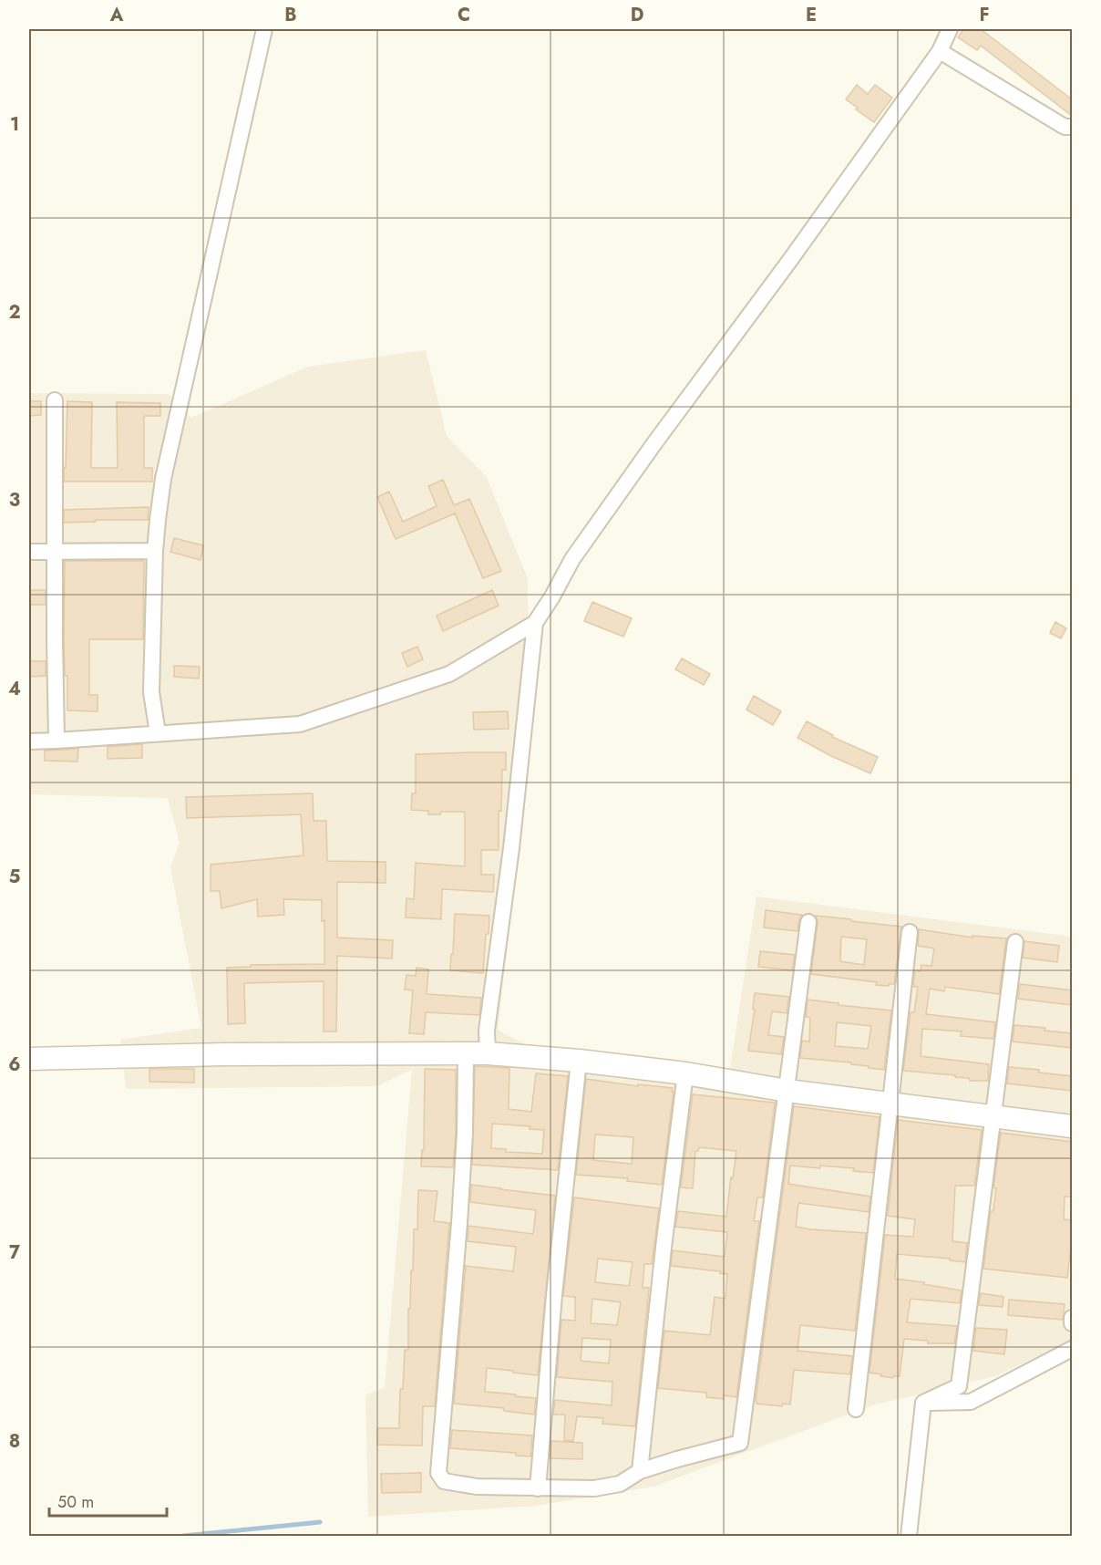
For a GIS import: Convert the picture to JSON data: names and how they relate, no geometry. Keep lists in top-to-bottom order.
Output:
{
  "scale_bar": "50 m",
  "grid": {
    "columns": [
      "A",
      "B",
      "C",
      "D",
      "E",
      "F"
    ],
    "rows": [
      "1",
      "2",
      "3",
      "4",
      "5",
      "6",
      "7",
      "8"
    ]
  }
}
